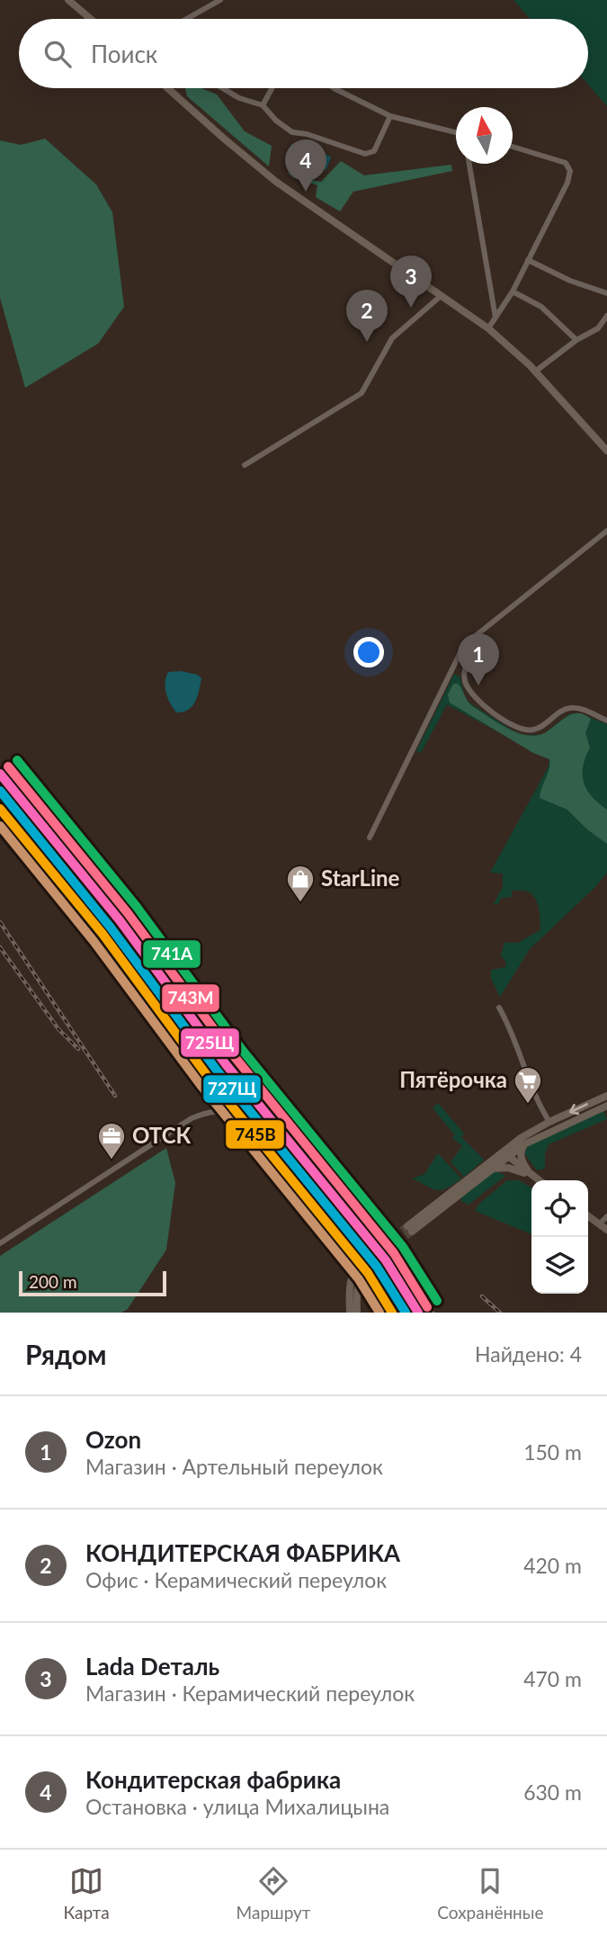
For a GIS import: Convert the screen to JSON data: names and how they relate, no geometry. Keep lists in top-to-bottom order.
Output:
{
  "places": {
    "shop": ["StarLine"],
    "supermarket": ["Пятёрочка"],
    "office": ["ОТСК"]
  },
  "lines": [
    "transit line 741А",
    "transit line 743М",
    "transit line 725Щ",
    "transit line 727Щ",
    "transit line 745В"
  ],
  "scale_bar": "200 m",
  "north": "top",
  "page": {
    "search": "Поиск",
    "pins": [
      "4",
      "3",
      "2",
      "1"
    ],
    "scale": "200 m",
    "heading": ["Рядом", "Найдено: 4"],
    "list": [
      {
        "mark": "1",
        "name": "Ozon",
        "note": "Магазин · Артельный переулок",
        "value": "150 m"
      },
      {
        "mark": "2",
        "name": "КОНДИТЕРСКАЯ ФАБРИКА",
        "note": "Офис · Керамический переулок",
        "value": "420 m"
      },
      {
        "mark": "3",
        "name": "Lada Dеталь",
        "note": "Магазин · Керамический переулок",
        "value": "470 m"
      },
      {
        "mark": "4",
        "name": "Кондитерская фабрика",
        "note": "Остановка · улица Михалицына",
        "value": "630 m"
      }
    ],
    "nav": ["Карта", "Маршрут", "Сохранённые"]
  }
}
